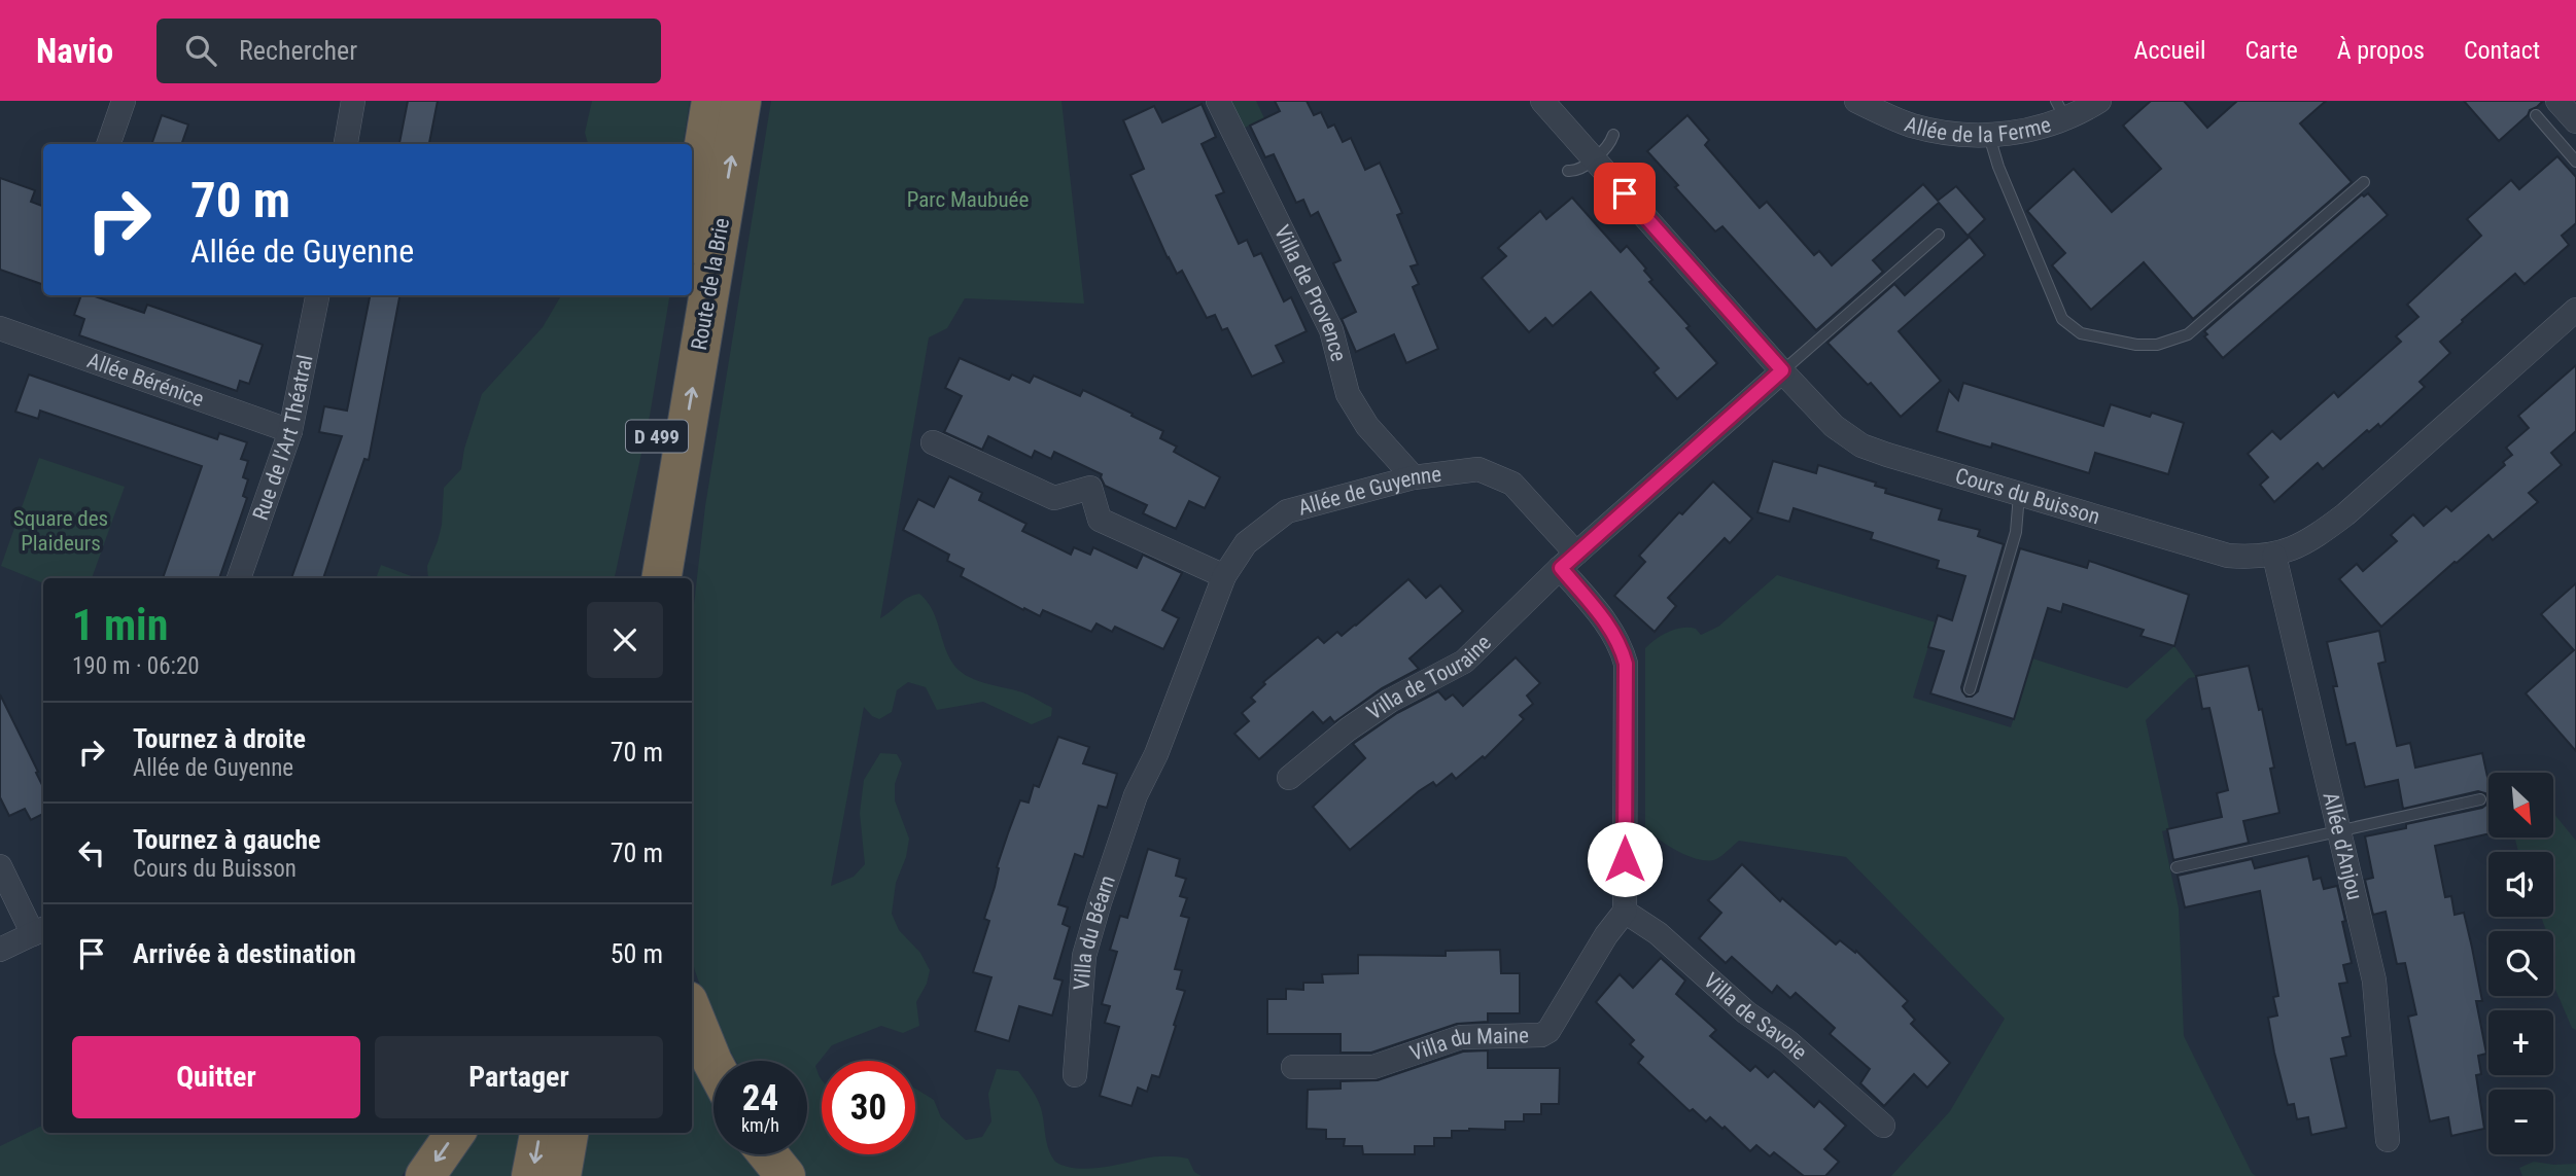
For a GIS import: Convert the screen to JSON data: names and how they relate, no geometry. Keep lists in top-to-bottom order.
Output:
{
  "streets": {
    "highway": ["Route de la Brie", "D 499"],
    "street": [
      "Allée de la Ferme",
      "Villa de Provence",
      "Allée Bérénice",
      "Rue de l'Art Théatral",
      "Allée de Guyenne",
      "Cours du Buisson",
      "Villa de Touraine",
      "Allée d'Anjou",
      "Villa du Béarn",
      "Villa de Savoie",
      "Villa du Maine"
    ]
  },
  "crossings": [
    ["Villa de Provence", "Allée de Guyenne"],
    ["Allée Bérénice", "Rue de l'Art Théatral"],
    ["Allée de Guyenne", "Villa de Touraine"],
    ["Allée de Guyenne", "Villa du Béarn"],
    ["Allée de Guyenne", "Villa de Savoie"],
    ["Allée de Guyenne", "Villa du Maine"],
    ["Cours du Buisson", "Allée d'Anjou"],
    ["Villa de Savoie", "Villa du Maine"]
  ],
  "parks": ["Parc Maubuée", "Square des Plaideurs"],
  "north": "bottom right",
  "page": {
    "header": "Navio",
    "search": "Rechercher",
    "nav": [
      "Accueil",
      "Carte",
      "À propos",
      "Contact"
    ],
    "turn": ["70 m", "Allée de Guyenne"],
    "heading": ["1 min", "190 m · 06:20"],
    "list": [
      {
        "name": "Tournez à droite",
        "note": "Allée de Guyenne",
        "value": "70 m"
      },
      {
        "name": "Tournez à gauche",
        "note": "Cours du Buisson",
        "value": "70 m"
      },
      {
        "name": "Arrivée à destination",
        "value": "50 m"
      }
    ],
    "map_buttons": ["+", "−"],
    "buttons": ["Quitter", "Partager"],
    "speed": "24 km/h",
    "limit": "30"
  }
}
